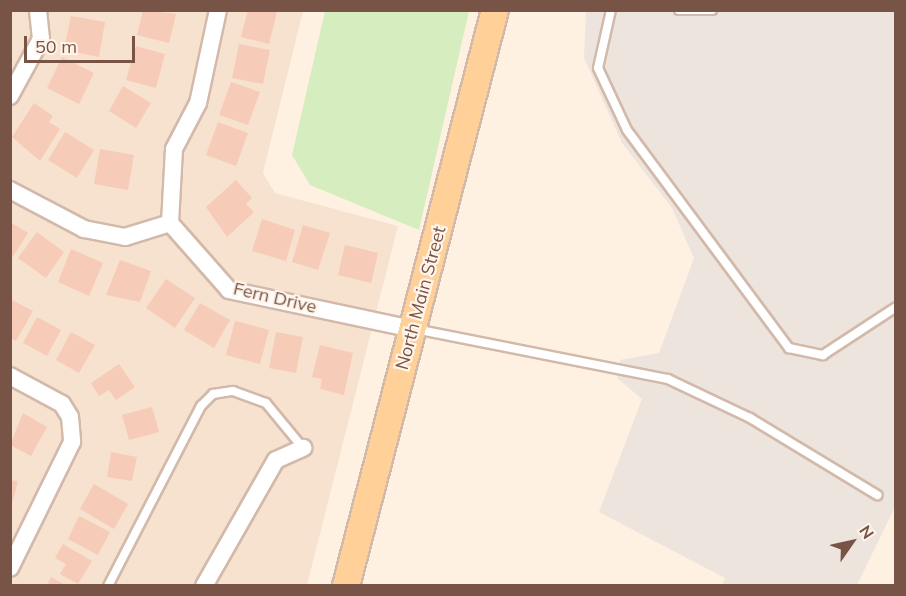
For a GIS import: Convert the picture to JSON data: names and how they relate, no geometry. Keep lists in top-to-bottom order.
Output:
{
  "streets": {
    "main road": ["North Main Street"],
    "street": ["Fern Drive"]
  },
  "crossings": [
    ["Fern Drive", "North Main Street"]
  ],
  "scale_bar": "50 m",
  "north": "top right"
}
